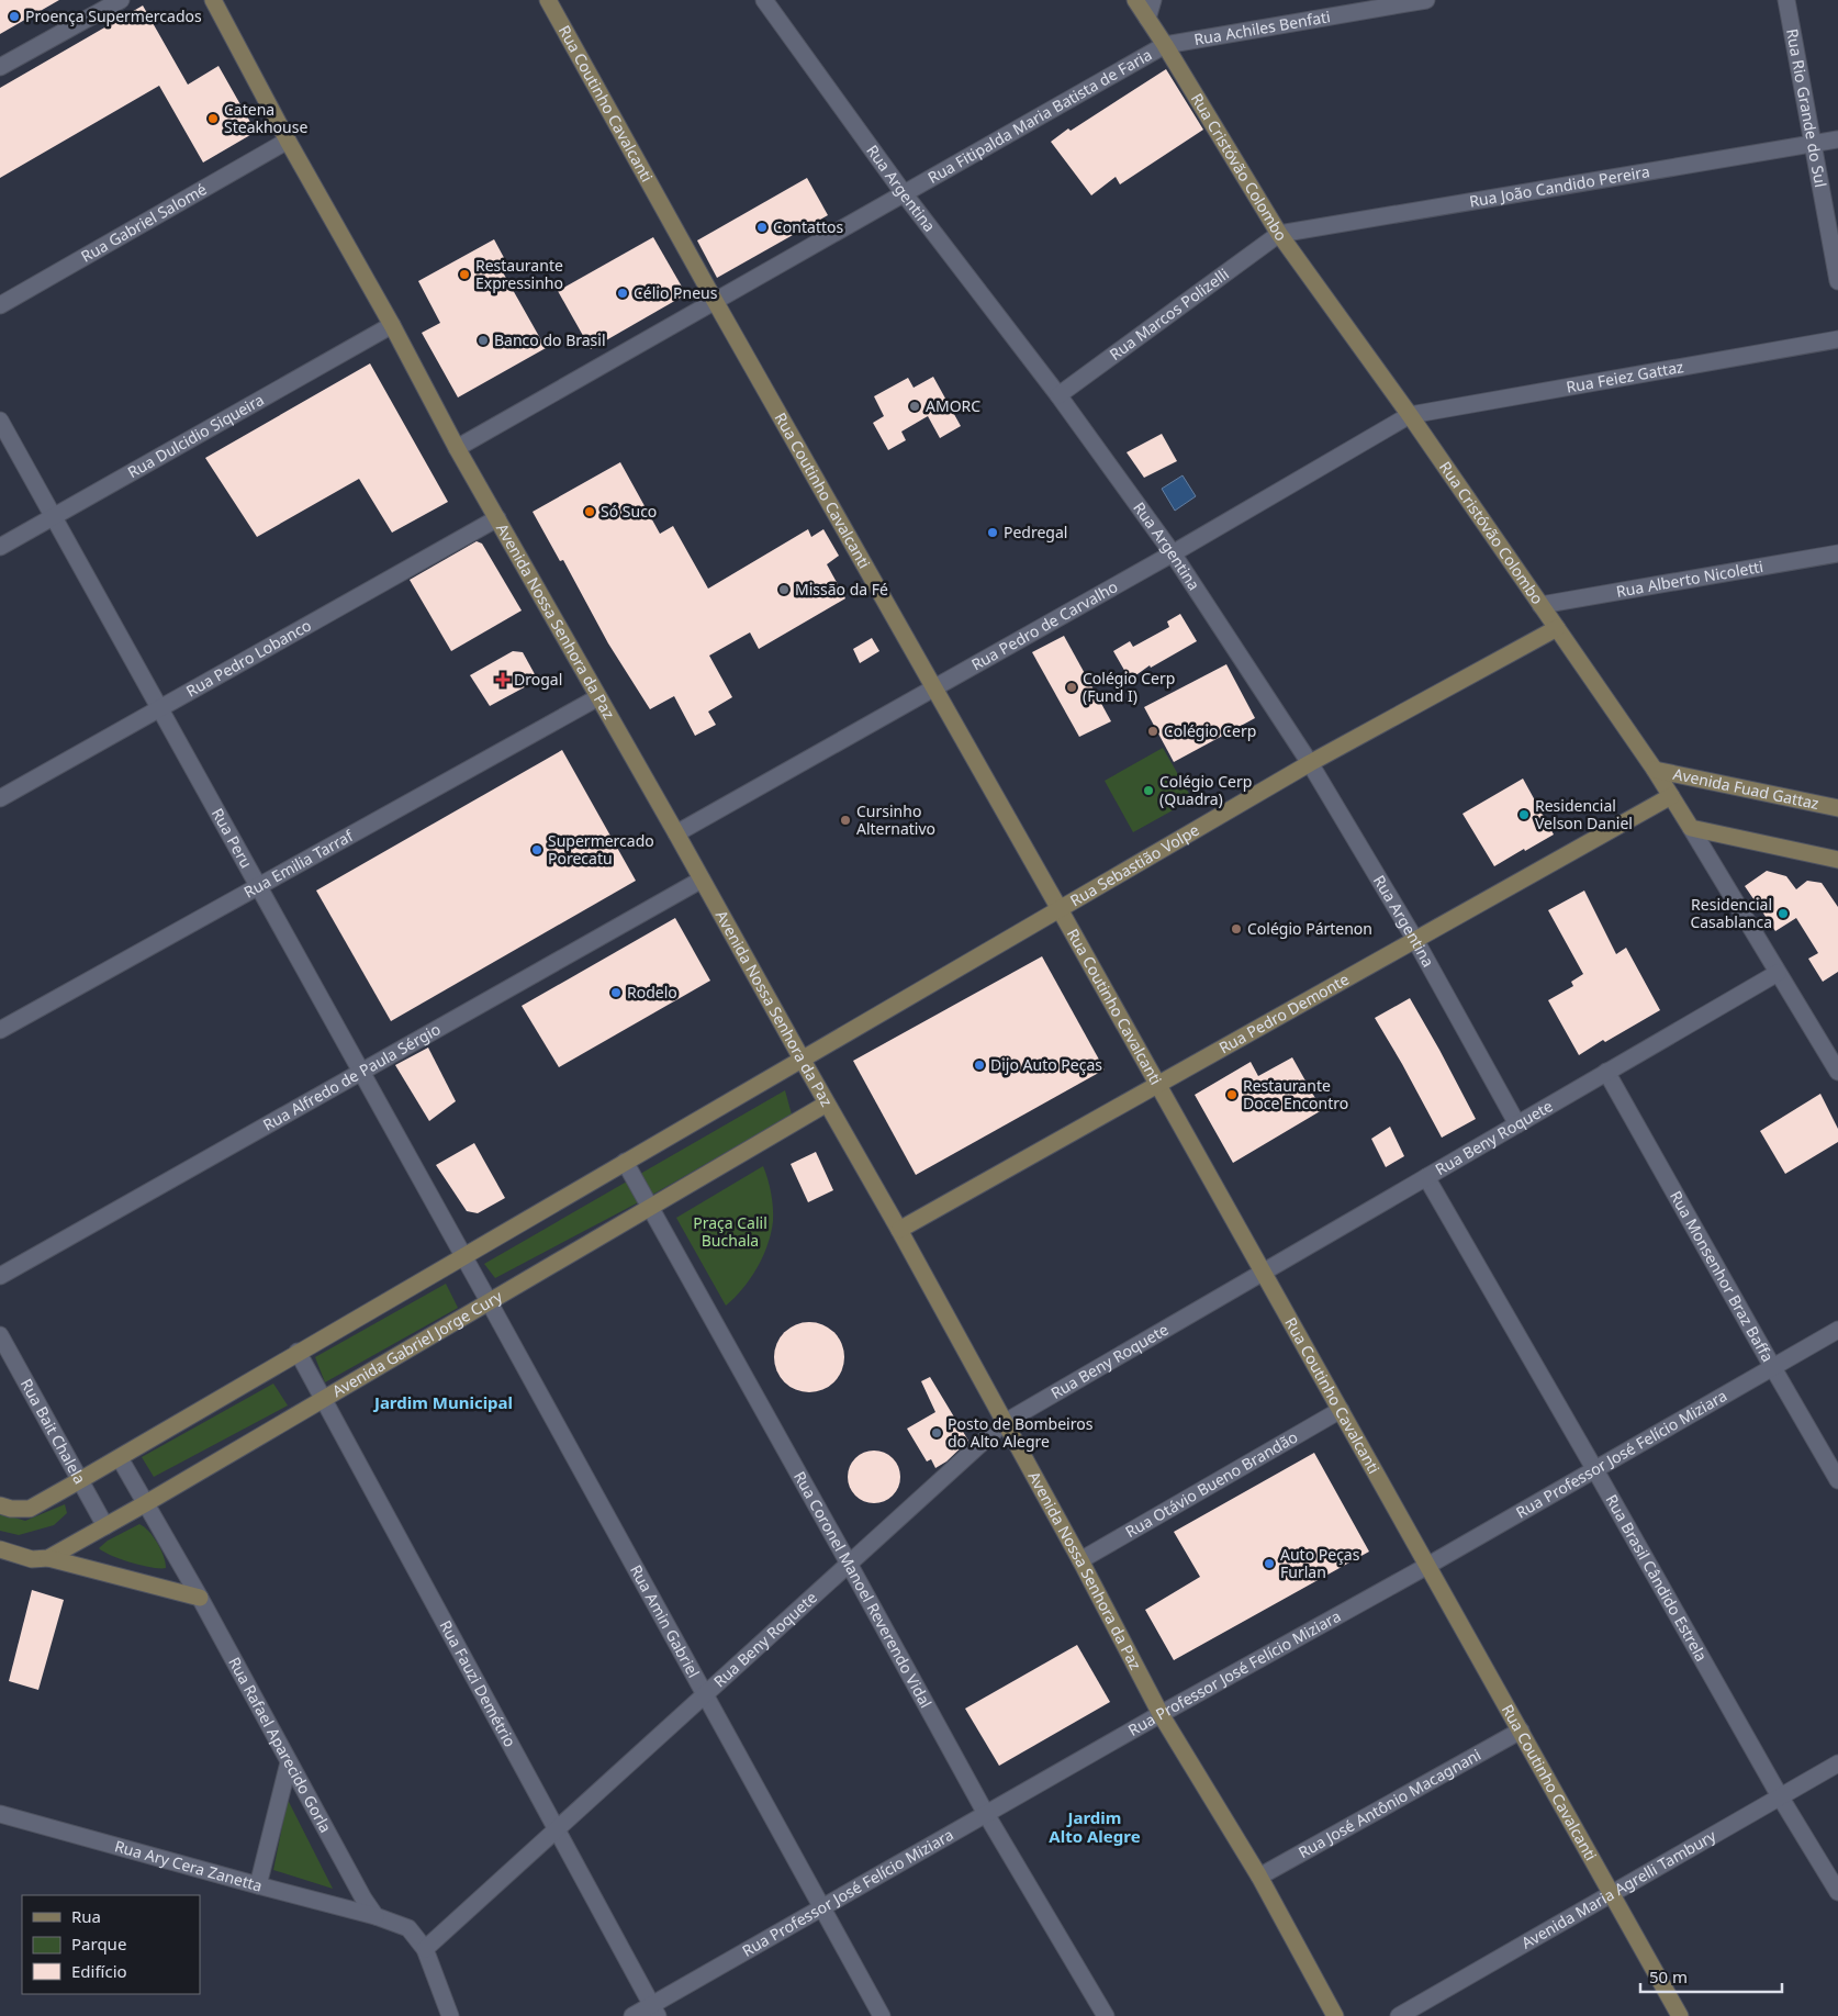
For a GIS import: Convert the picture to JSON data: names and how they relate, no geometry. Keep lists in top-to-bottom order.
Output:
{
  "streets": {
    "main road": [
      "Rua Coutinho Cavalcanti",
      "Rua Cristóvão Colombo",
      "Avenida Nossa Senhora da Paz",
      "Avenida Fuad Gattaz",
      "Rua Sebastião Volpe",
      "Rua Pedro Demonte",
      "Avenida Gabriel Jorge Cury"
    ],
    "street": [
      "Rua Achiles Benfati",
      "Rua Rio Grande do Sul",
      "Rua Fitipalda Maria Batista de Faria",
      "Rua João Candido Pereira",
      "Rua Argentina",
      "Rua Gabriel Salomé",
      "Rua Marcos Polizelli",
      "Rua Feiez Gattaz",
      "Rua Dulcidio Siqueira",
      "Rua Alberto Nicoletti",
      "Rua Pedro de Carvalho",
      "Rua Pedro Lobanco",
      "Rua Peru",
      "Rua Emilia Tarraf",
      "Rua Alfredo de Paula Sérgio",
      "Rua Beny Roquete",
      "Rua Monsenhor Braz Baffa",
      "Rua Bait Chalela",
      "Rua Professor José Felício Miziara",
      "Rua Otávio Bueno Brandão",
      "Rua Brasil Cândido Estrela",
      "Rua Coronel Manoel Reverendo Vidal",
      "Rua Amin Gabriel",
      "Rua Fauzi Demétrio",
      "Rua Rafael Aparecido Gorla",
      "Rua José Antônio Macagnani",
      "Rua Ary Cera Zanetta",
      "Avenida Maria Agrelli Tambury"
    ]
  },
  "crossings": [
    ["Rua Achiles Benfati", "Rua Fitipalda Maria Batista de Faria"],
    ["Rua Achiles Benfati", "Rua Cristóvão Colombo"],
    ["Rua Coutinho Cavalcanti", "Rua Fitipalda Maria Batista de Faria"],
    ["Rua Coutinho Cavalcanti", "Rua Pedro de Carvalho"],
    ["Rua Coutinho Cavalcanti", "Rua Sebastião Volpe"],
    ["Rua Coutinho Cavalcanti", "Rua Pedro Demonte"],
    ["Rua Coutinho Cavalcanti", "Rua Beny Roquete"],
    ["Rua Coutinho Cavalcanti", "Rua Professor José Felício Miziara"],
    ["Rua Coutinho Cavalcanti", "Rua Otávio Bueno Brandão"],
    ["Rua Coutinho Cavalcanti", "Rua José Antônio Macagnani"],
    ["Rua Coutinho Cavalcanti", "Avenida Maria Agrelli Tambury"],
    ["Rua Rio Grande do Sul", "Rua João Candido Pereira"],
    ["Rua Fitipalda Maria Batista de Faria", "Rua Cristóvão Colombo"],
    ["Rua Fitipalda Maria Batista de Faria", "Rua Argentina"],
    ["Rua Fitipalda Maria Batista de Faria", "Avenida Nossa Senhora da Paz"],
    ["Rua Cristóvão Colombo", "Rua João Candido Pereira"],
    ["Rua Cristóvão Colombo", "Rua Marcos Polizelli"],
    ["Rua Cristóvão Colombo", "Rua Feiez Gattaz"],
    ["Rua Cristóvão Colombo", "Rua Alberto Nicoletti"],
    ["Rua Cristóvão Colombo", "Rua Pedro de Carvalho"],
    ["Rua Cristóvão Colombo", "Avenida Fuad Gattaz"],
    ["Rua Cristóvão Colombo", "Rua Sebastião Volpe"],
    ["Rua Cristóvão Colombo", "Rua Pedro Demonte"],
    ["Rua Cristóvão Colombo", "Rua Beny Roquete"],
    ["Rua João Candido Pereira", "Rua Marcos Polizelli"],
    ["Rua Argentina", "Rua Marcos Polizelli"],
    ["Rua Argentina", "Rua Pedro de Carvalho"],
    ["Rua Argentina", "Rua Sebastião Volpe"],
    ["Rua Argentina", "Rua Pedro Demonte"],
    ["Rua Argentina", "Rua Beny Roquete"],
    ["Rua Gabriel Salomé", "Avenida Nossa Senhora da Paz"],
    ["Rua Feiez Gattaz", "Rua Pedro de Carvalho"],
    ["Rua Dulcidio Siqueira", "Avenida Nossa Senhora da Paz"],
    ["Rua Dulcidio Siqueira", "Rua Peru"],
    ["Avenida Nossa Senhora da Paz", "Rua Pedro de Carvalho"],
    ["Avenida Nossa Senhora da Paz", "Rua Pedro Lobanco"],
    ["Avenida Nossa Senhora da Paz", "Rua Emilia Tarraf"],
    ["Avenida Nossa Senhora da Paz", "Rua Sebastião Volpe"],
    ["Avenida Nossa Senhora da Paz", "Rua Pedro Demonte"],
    ["Avenida Nossa Senhora da Paz", "Rua Alfredo de Paula Sérgio"],
    ["Avenida Nossa Senhora da Paz", "Rua Beny Roquete"],
    ["Avenida Nossa Senhora da Paz", "Avenida Gabriel Jorge Cury"],
    ["Avenida Nossa Senhora da Paz", "Rua Professor José Felício Miziara"],
    ["Avenida Nossa Senhora da Paz", "Rua Otávio Bueno Brandão"],
    ["Avenida Nossa Senhora da Paz", "Rua José Antônio Macagnani"],
    ["Rua Pedro Lobanco", "Rua Peru"],
    ["Rua Peru", "Rua Emilia Tarraf"],
    ["Rua Peru", "Rua Alfredo de Paula Sérgio"],
    ["Rua Peru", "Rua Amin Gabriel"],
    ["Rua Beny Roquete", "Rua Monsenhor Braz Baffa"],
    ["Rua Beny Roquete", "Rua Brasil Cândido Estrela"],
    ["Rua Beny Roquete", "Rua Coronel Manoel Reverendo Vidal"],
    ["Rua Beny Roquete", "Rua Amin Gabriel"],
    ["Rua Beny Roquete", "Rua Fauzi Demétrio"],
    ["Rua Monsenhor Braz Baffa", "Rua Professor José Felício Miziara"],
    ["Avenida Gabriel Jorge Cury", "Rua Bait Chalela"],
    ["Avenida Gabriel Jorge Cury", "Rua Coronel Manoel Reverendo Vidal"],
    ["Avenida Gabriel Jorge Cury", "Rua Amin Gabriel"],
    ["Avenida Gabriel Jorge Cury", "Rua Fauzi Demétrio"],
    ["Avenida Gabriel Jorge Cury", "Rua Rafael Aparecido Gorla"],
    ["Rua Professor José Felício Miziara", "Rua Brasil Cândido Estrela"],
    ["Rua Professor José Felício Miziara", "Rua Coronel Manoel Reverendo Vidal"],
    ["Rua Professor José Felício Miziara", "Rua Amin Gabriel"],
    ["Rua Professor José Felício Miziara", "Rua Fauzi Demétrio"],
    ["Rua Brasil Cândido Estrela", "Avenida Maria Agrelli Tambury"],
    ["Rua Rafael Aparecido Gorla", "Rua Ary Cera Zanetta"]
  ],
  "districts": ["Jardim Municipal", "Jardim Alto Alegre"],
  "parks": ["Praça Calil Buchala"],
  "places": {
    "other": [
      "Proença Supermercados",
      "Catena Steakhouse",
      "Contattos",
      "Restaurante Expressinho",
      "Célio Pneus",
      "Banco do Brasil",
      "AMORC",
      "Só Suco",
      "Pedregal",
      "Missão da Fé",
      "Colégio Cerp (Fund I)",
      "Colégio Cerp",
      "Colégio Cerp (Quadra)",
      "Residencial Velson Daniel",
      "Cursinho Alternativo",
      "Supermercado Porecatu",
      "Residencial Casablanca",
      "Colégio Pártenon",
      "Rodelo",
      "Dijo Auto Peças",
      "Restaurante Doce Encontro",
      "Posto de Bombeiros do Alto Alegre",
      "Auto Peças Furlan"
    ],
    "health": ["Drogal"]
  },
  "legend": ["Rua", "Parque", "Edifício"],
  "scale_bar": "50 m"
}
